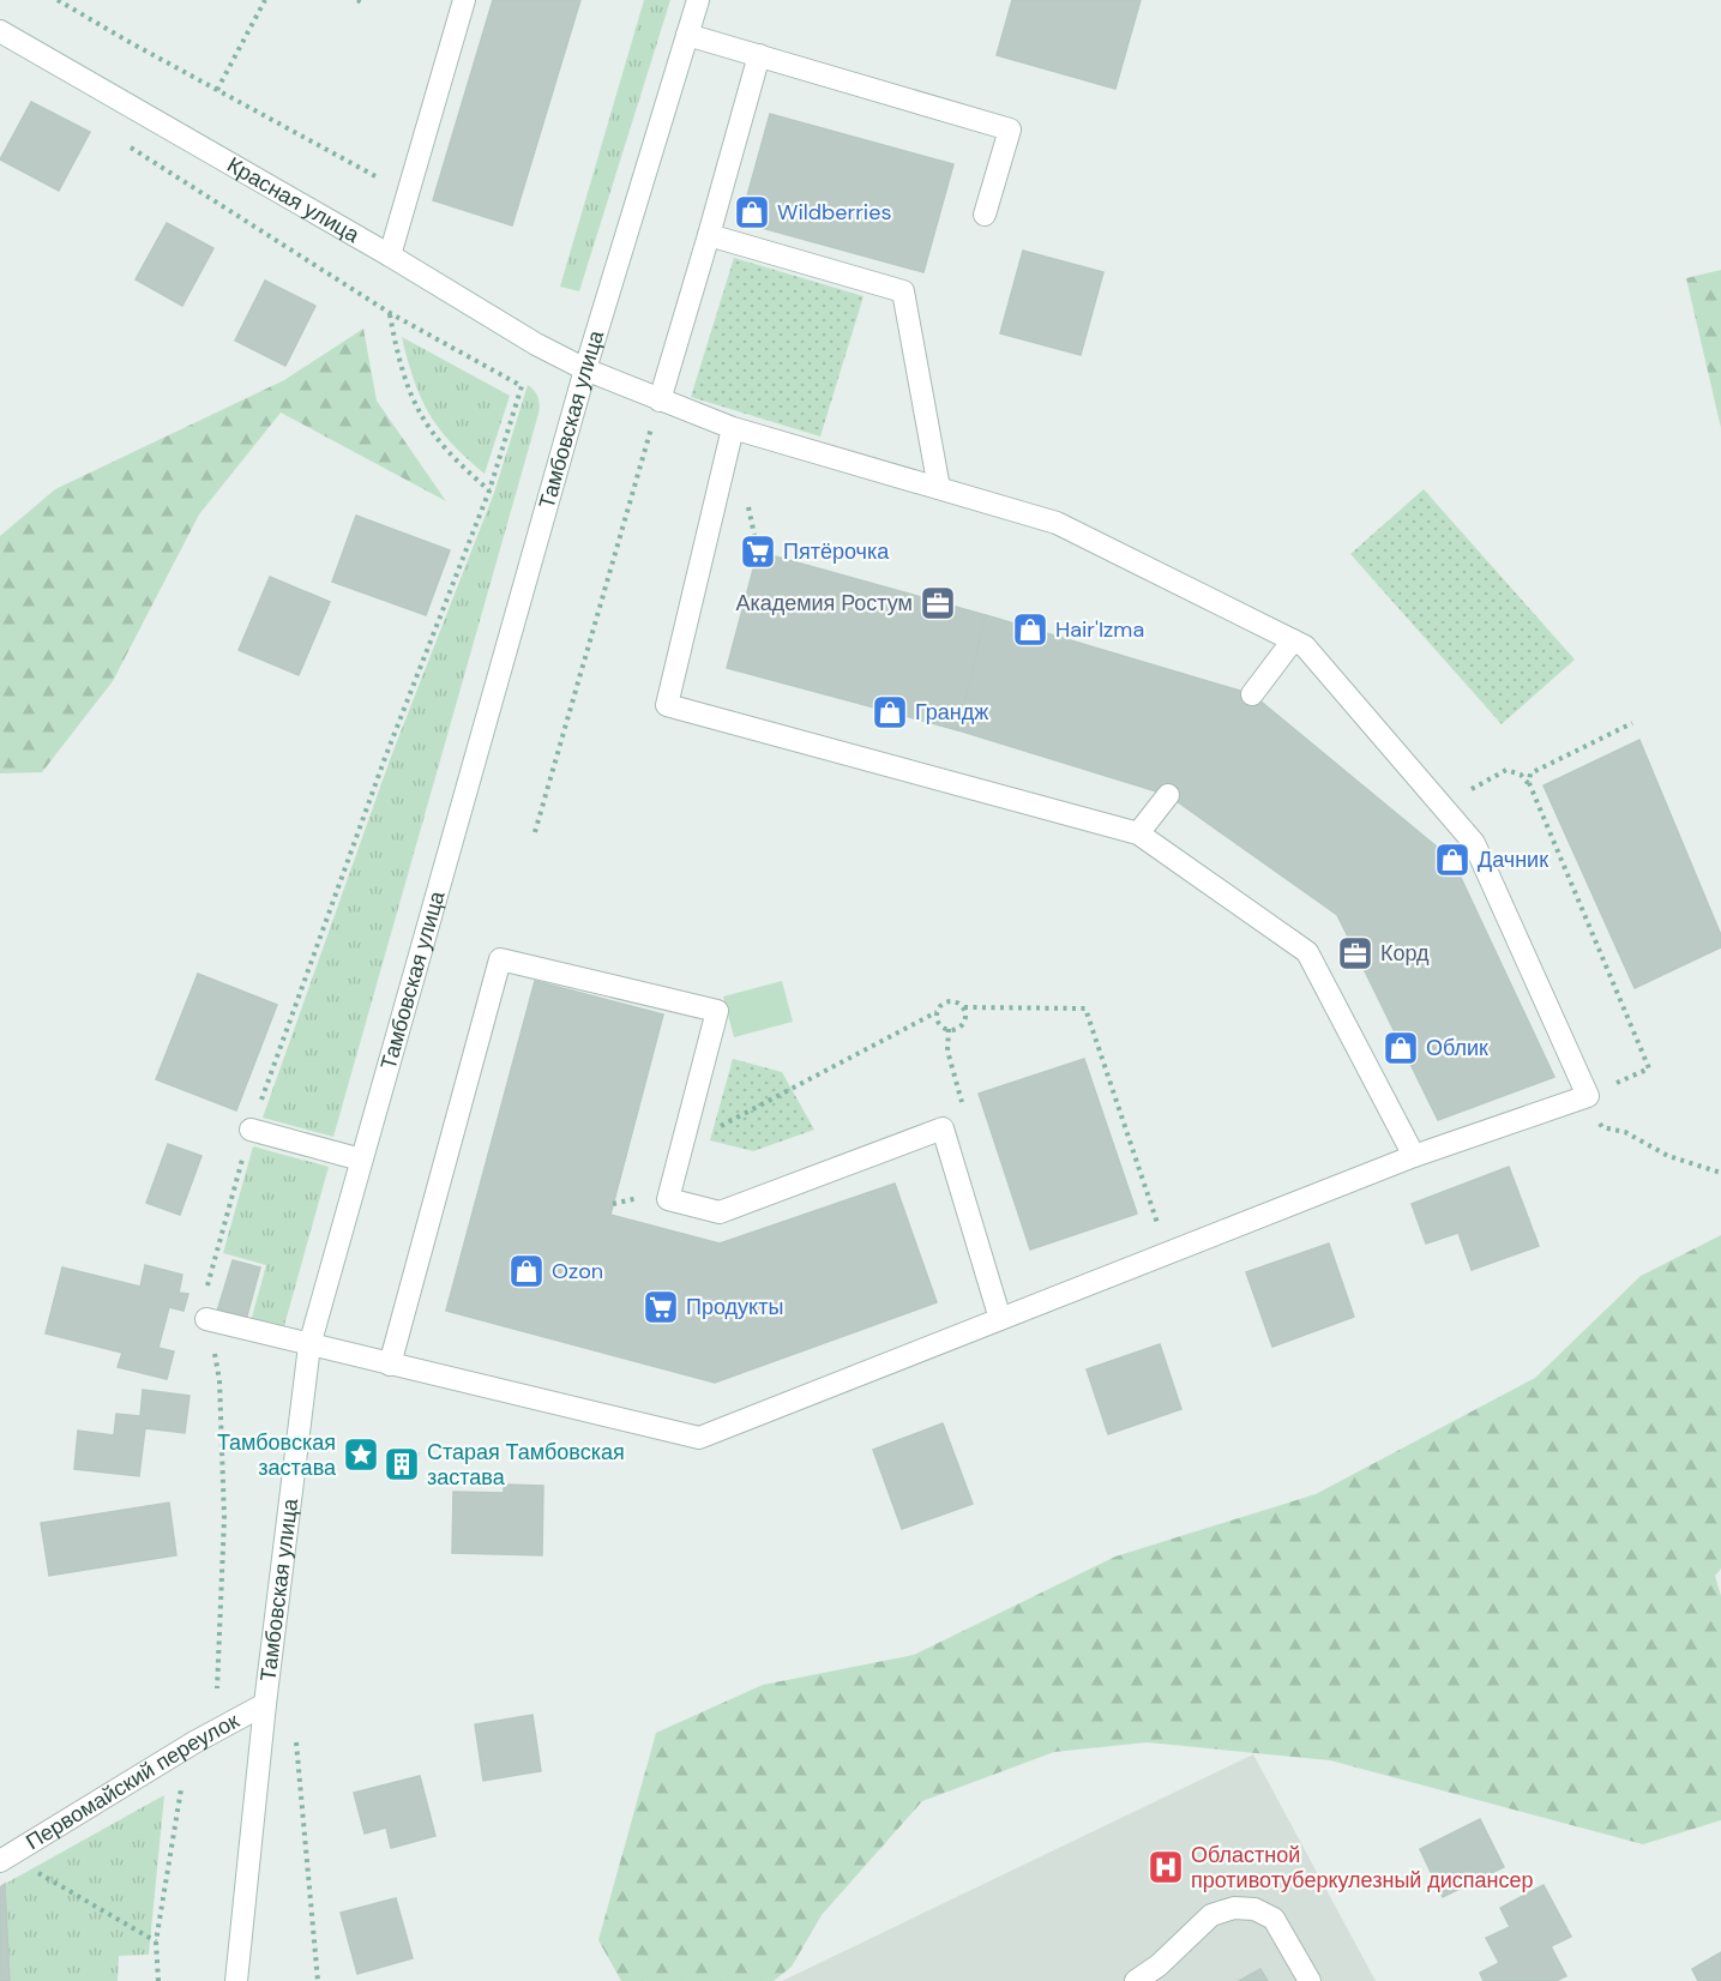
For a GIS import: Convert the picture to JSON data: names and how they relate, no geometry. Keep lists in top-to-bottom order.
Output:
{
  "streets": {
    "main road": ["Красная улица", "Тамбовская улица", "Первомайский переулок"]
  },
  "crossings": [
    ["Красная улица", "Тамбовская улица"],
    ["Тамбовская улица", "Первомайский переулок"]
  ],
  "places": {
    "shop": [
      "Wildberries",
      "Hair'Izma",
      "Грандж",
      "Дачник",
      "Облик",
      "Ozon"
    ],
    "supermarket": ["Пятёрочка", "Продукты"],
    "office": ["Академия Ростум", "Корд"],
    "place": ["Тамбовская застава"],
    "building": ["Старая Тамбовская застава"],
    "hospital": ["Областной противотуберкулезный диспансер"]
  }
}
